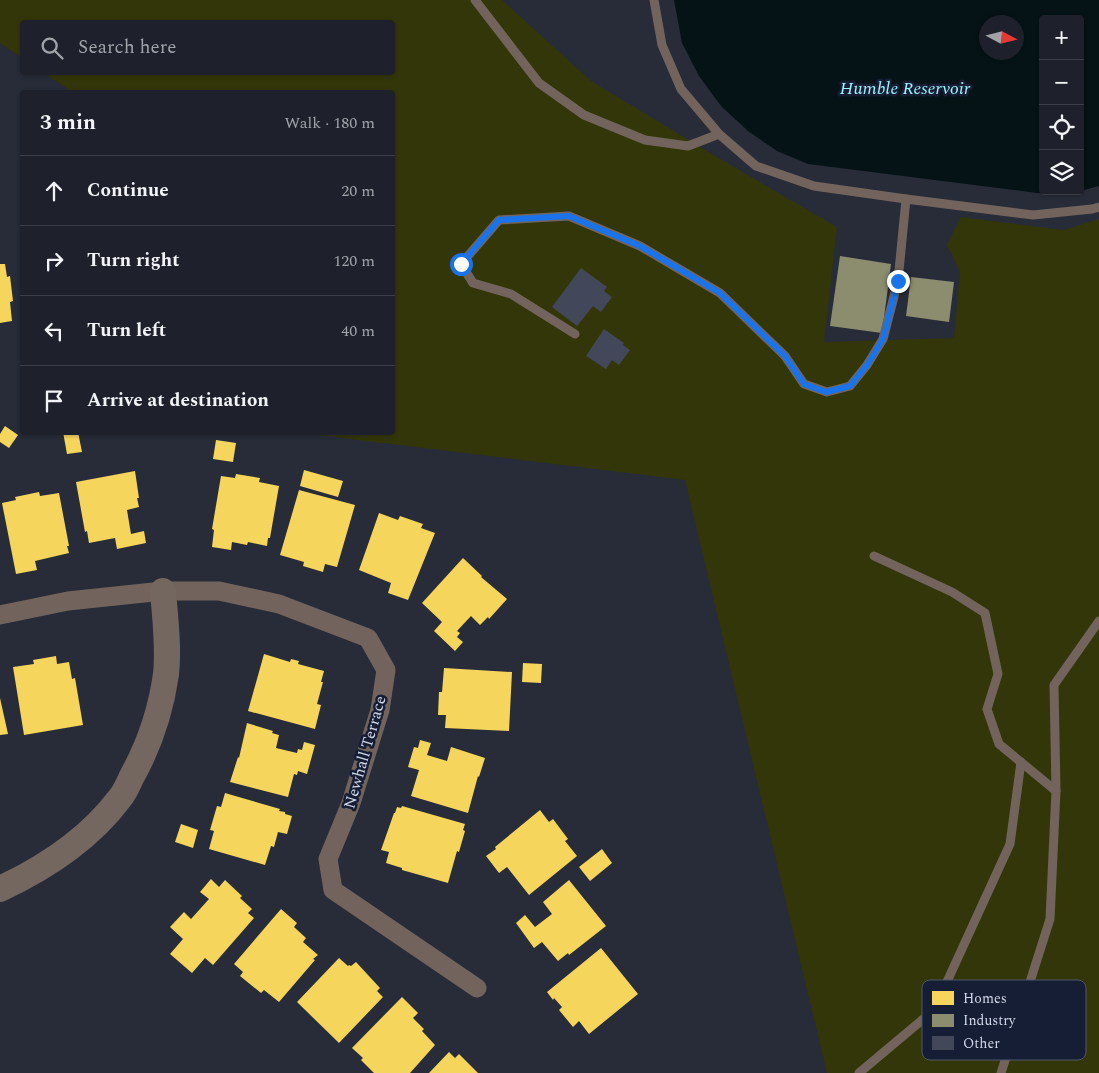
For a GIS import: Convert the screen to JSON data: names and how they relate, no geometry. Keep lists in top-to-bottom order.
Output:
{
  "streets": {
    "street": ["Newhall Terrace"]
  },
  "water": ["Humble Reservoir"],
  "legend": ["Homes", "Industry", "Other"],
  "north": "right",
  "page": {
    "map_buttons": ["+", "−"],
    "search": "Search here",
    "heading": ["3 min", "Walk · 180 m"],
    "list": [
      ["Continue", "20 m"],
      ["Turn right", "120 m"],
      ["Turn left", "40 m"],
      "Arrive at destination"
    ]
  }
}
